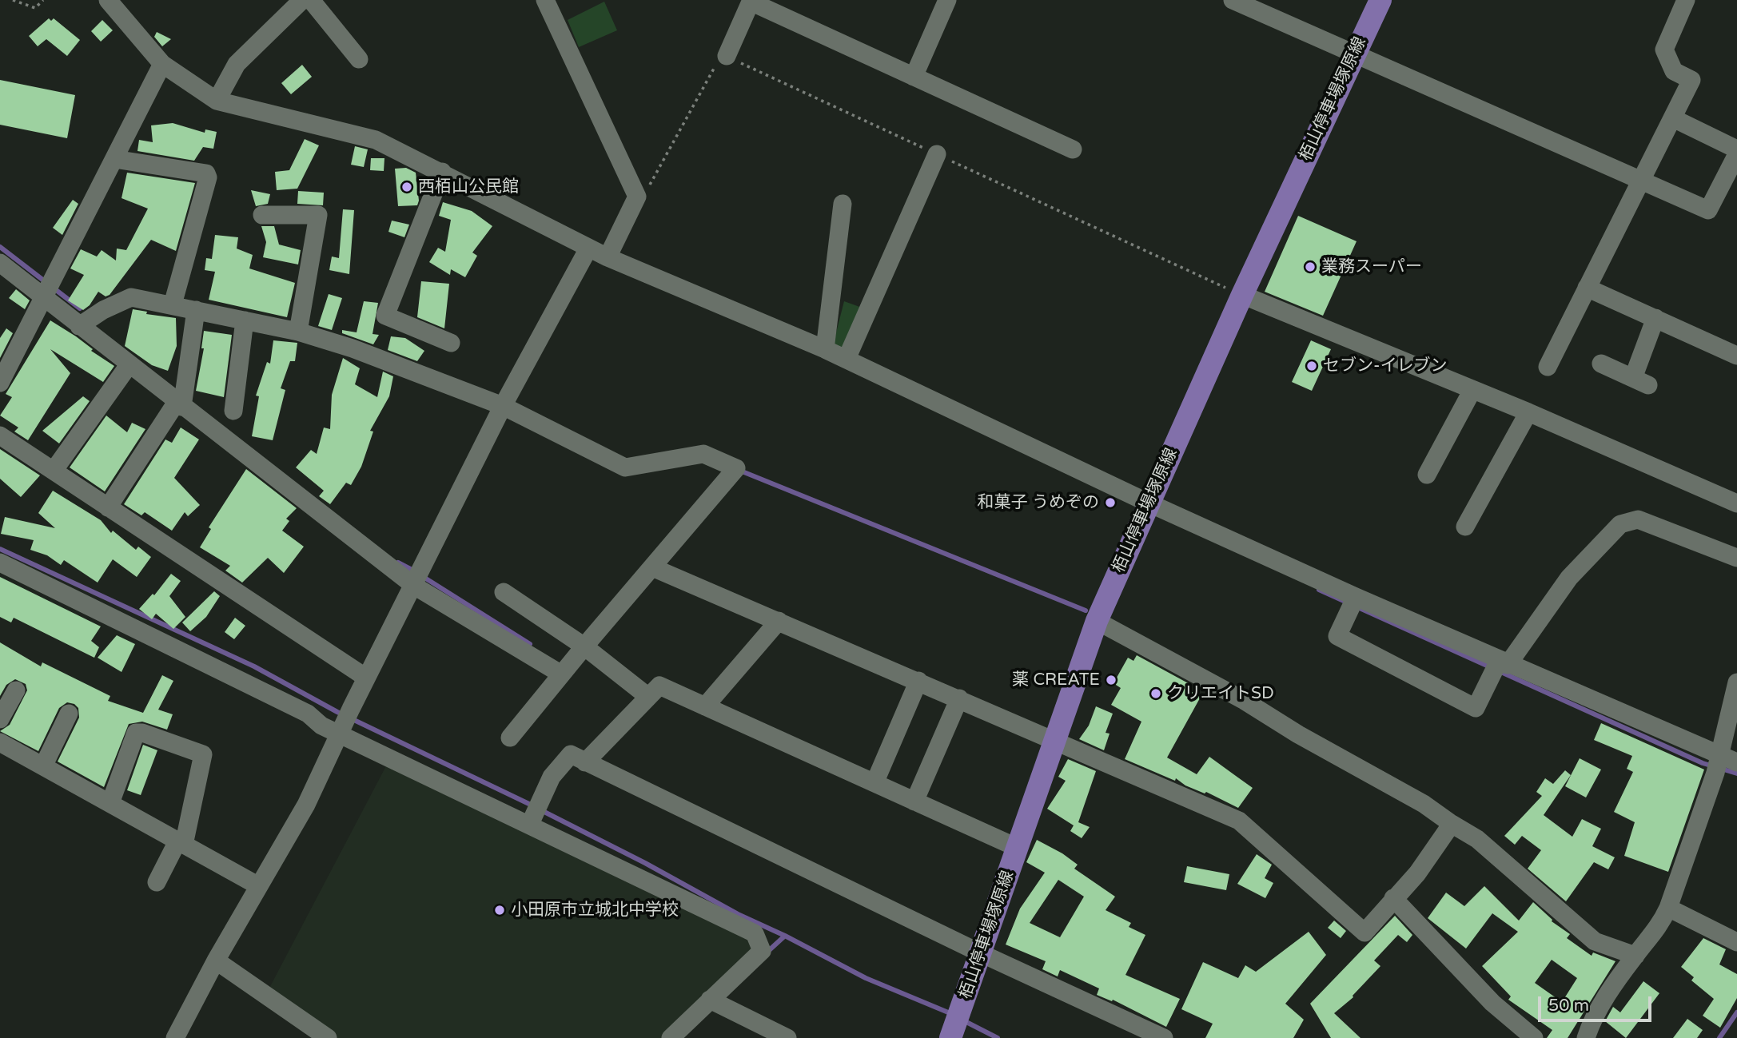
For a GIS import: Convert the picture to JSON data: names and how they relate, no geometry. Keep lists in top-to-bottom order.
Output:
{
  "streets": {
    "main road": ["栢山停車場塚原線"]
  },
  "places": [
    "西栢山公民館",
    "業務スーパー",
    "セブン-イレブン",
    "和菓子 うめぞの",
    "薬 CREATE",
    "クリエイトSD",
    "小田原市立城北中学校"
  ],
  "scale_bar": "50 m"
}
